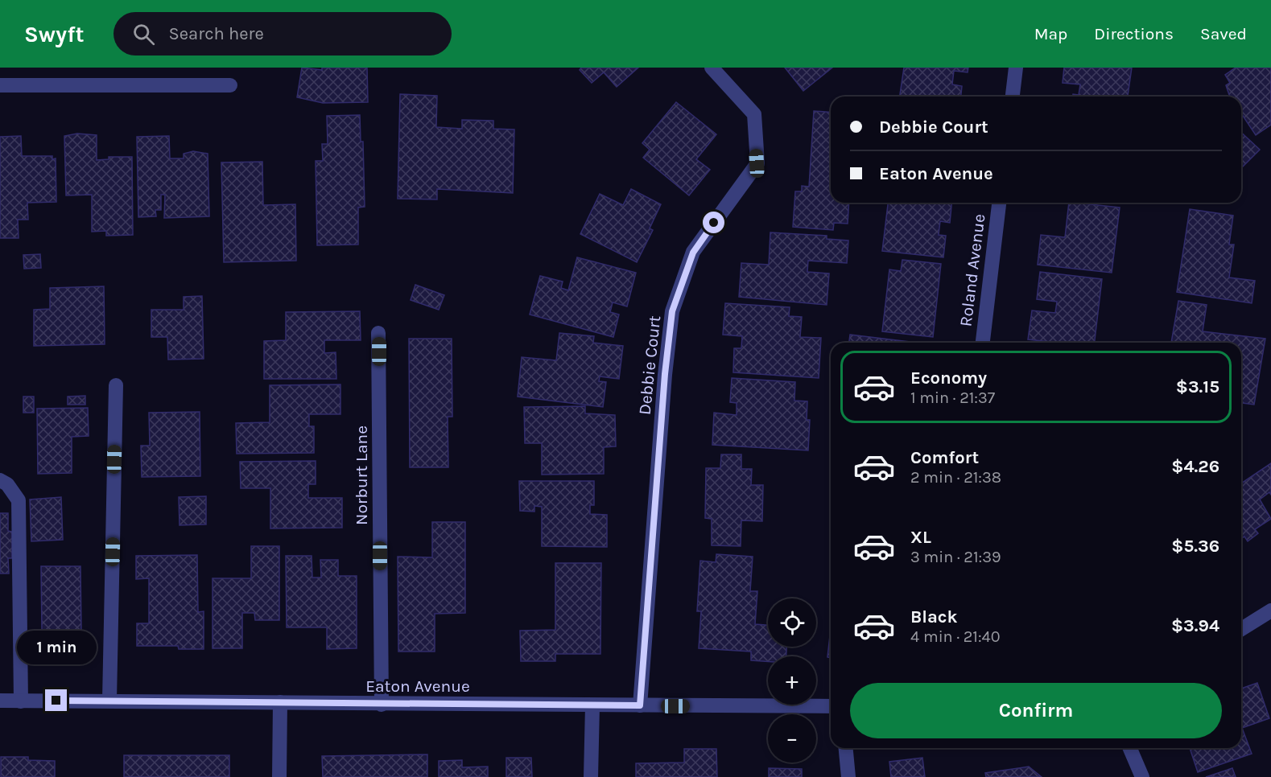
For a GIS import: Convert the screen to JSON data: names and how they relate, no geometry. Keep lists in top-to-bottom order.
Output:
{
  "streets": {
    "street": [
      "Roland Avenue",
      "Debbie Court",
      "Norburt Lane",
      "Eaton Avenue"
    ]
  },
  "crossings": [
    ["Debbie Court", "Eaton Avenue"],
    ["Norburt Lane", "Eaton Avenue"]
  ],
  "page": {
    "header": "Swyft",
    "search": "Search here",
    "nav": ["Map", "Directions", "Saved"],
    "banner": ["Debbie Court", "Eaton Avenue"],
    "list": [
      {
        "name": "Economy",
        "note": "1 min · 21:37",
        "value": "$3.15"
      },
      {
        "name": "Comfort",
        "note": "2 min · 21:38",
        "value": "$4.26"
      },
      {
        "name": "XL",
        "note": "3 min · 21:39",
        "value": "$5.36"
      },
      {
        "name": "Black",
        "note": "4 min · 21:40",
        "value": "$3.94"
      }
    ],
    "map_buttons": ["+", "−"],
    "bubble": "1 min",
    "buttons": "Confirm"
  }
}
